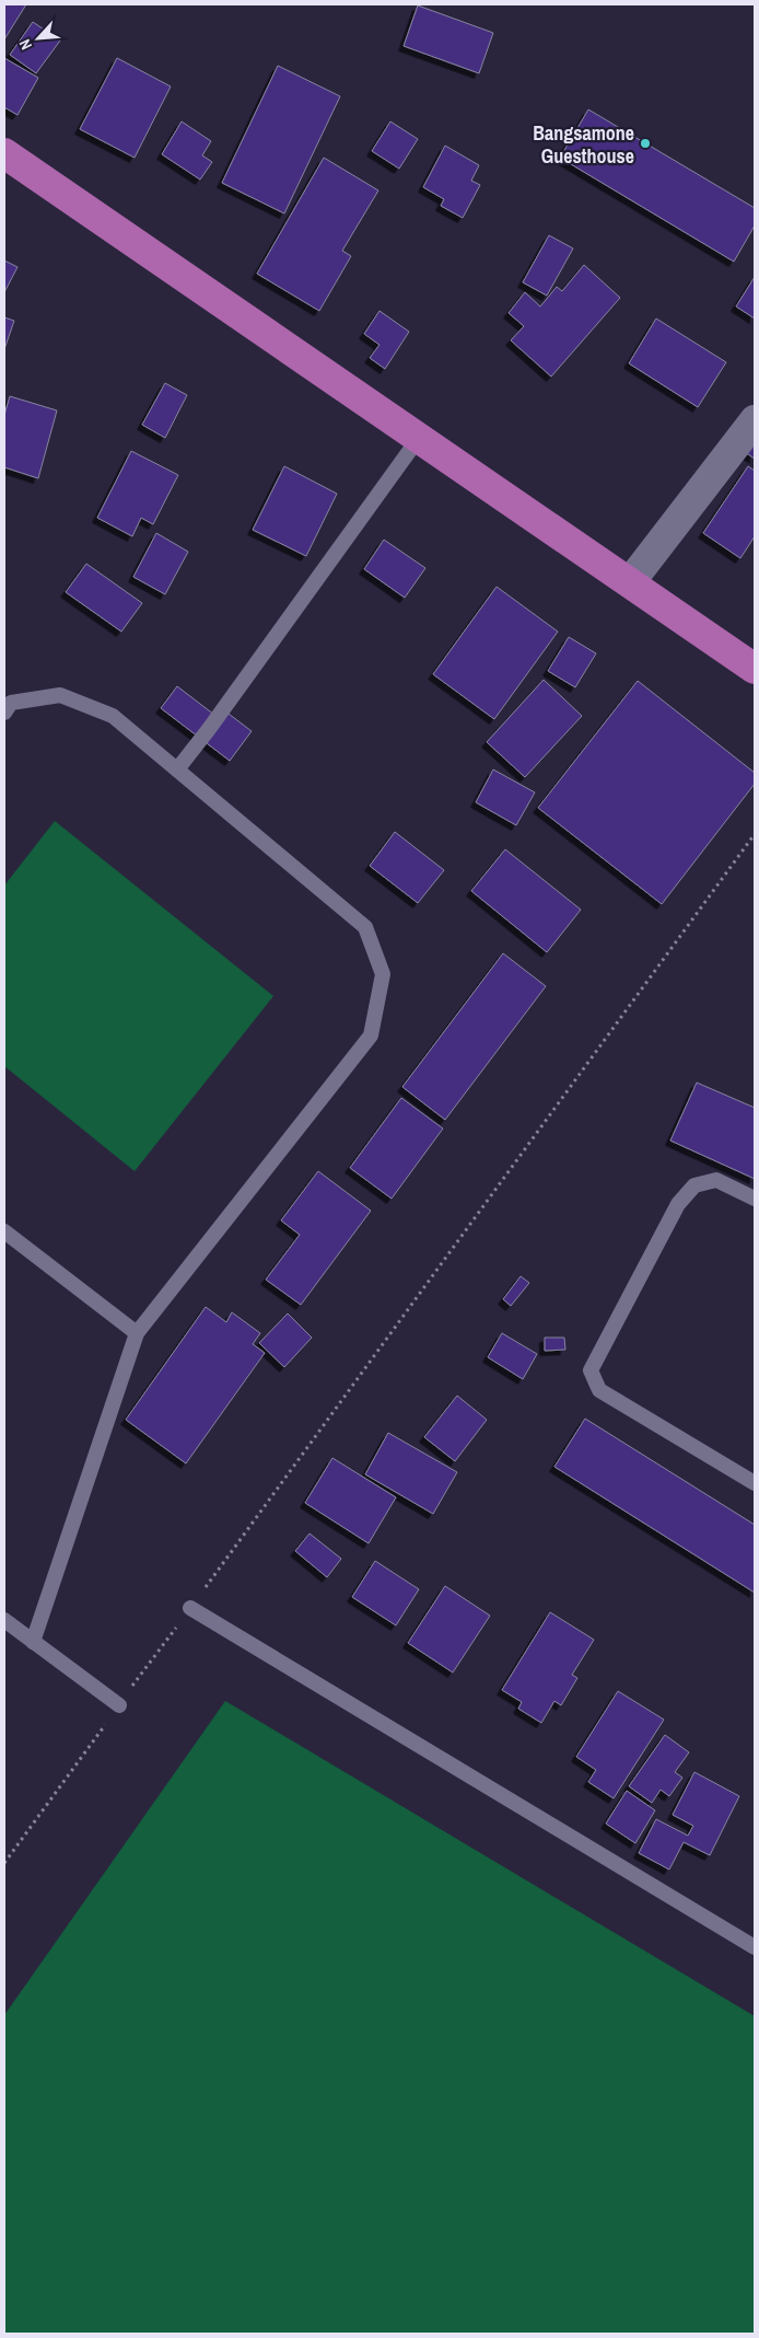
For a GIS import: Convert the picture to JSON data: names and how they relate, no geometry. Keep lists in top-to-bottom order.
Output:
{
  "places": ["Bangsamone Guesthouse"],
  "north": "bottom left"
}
